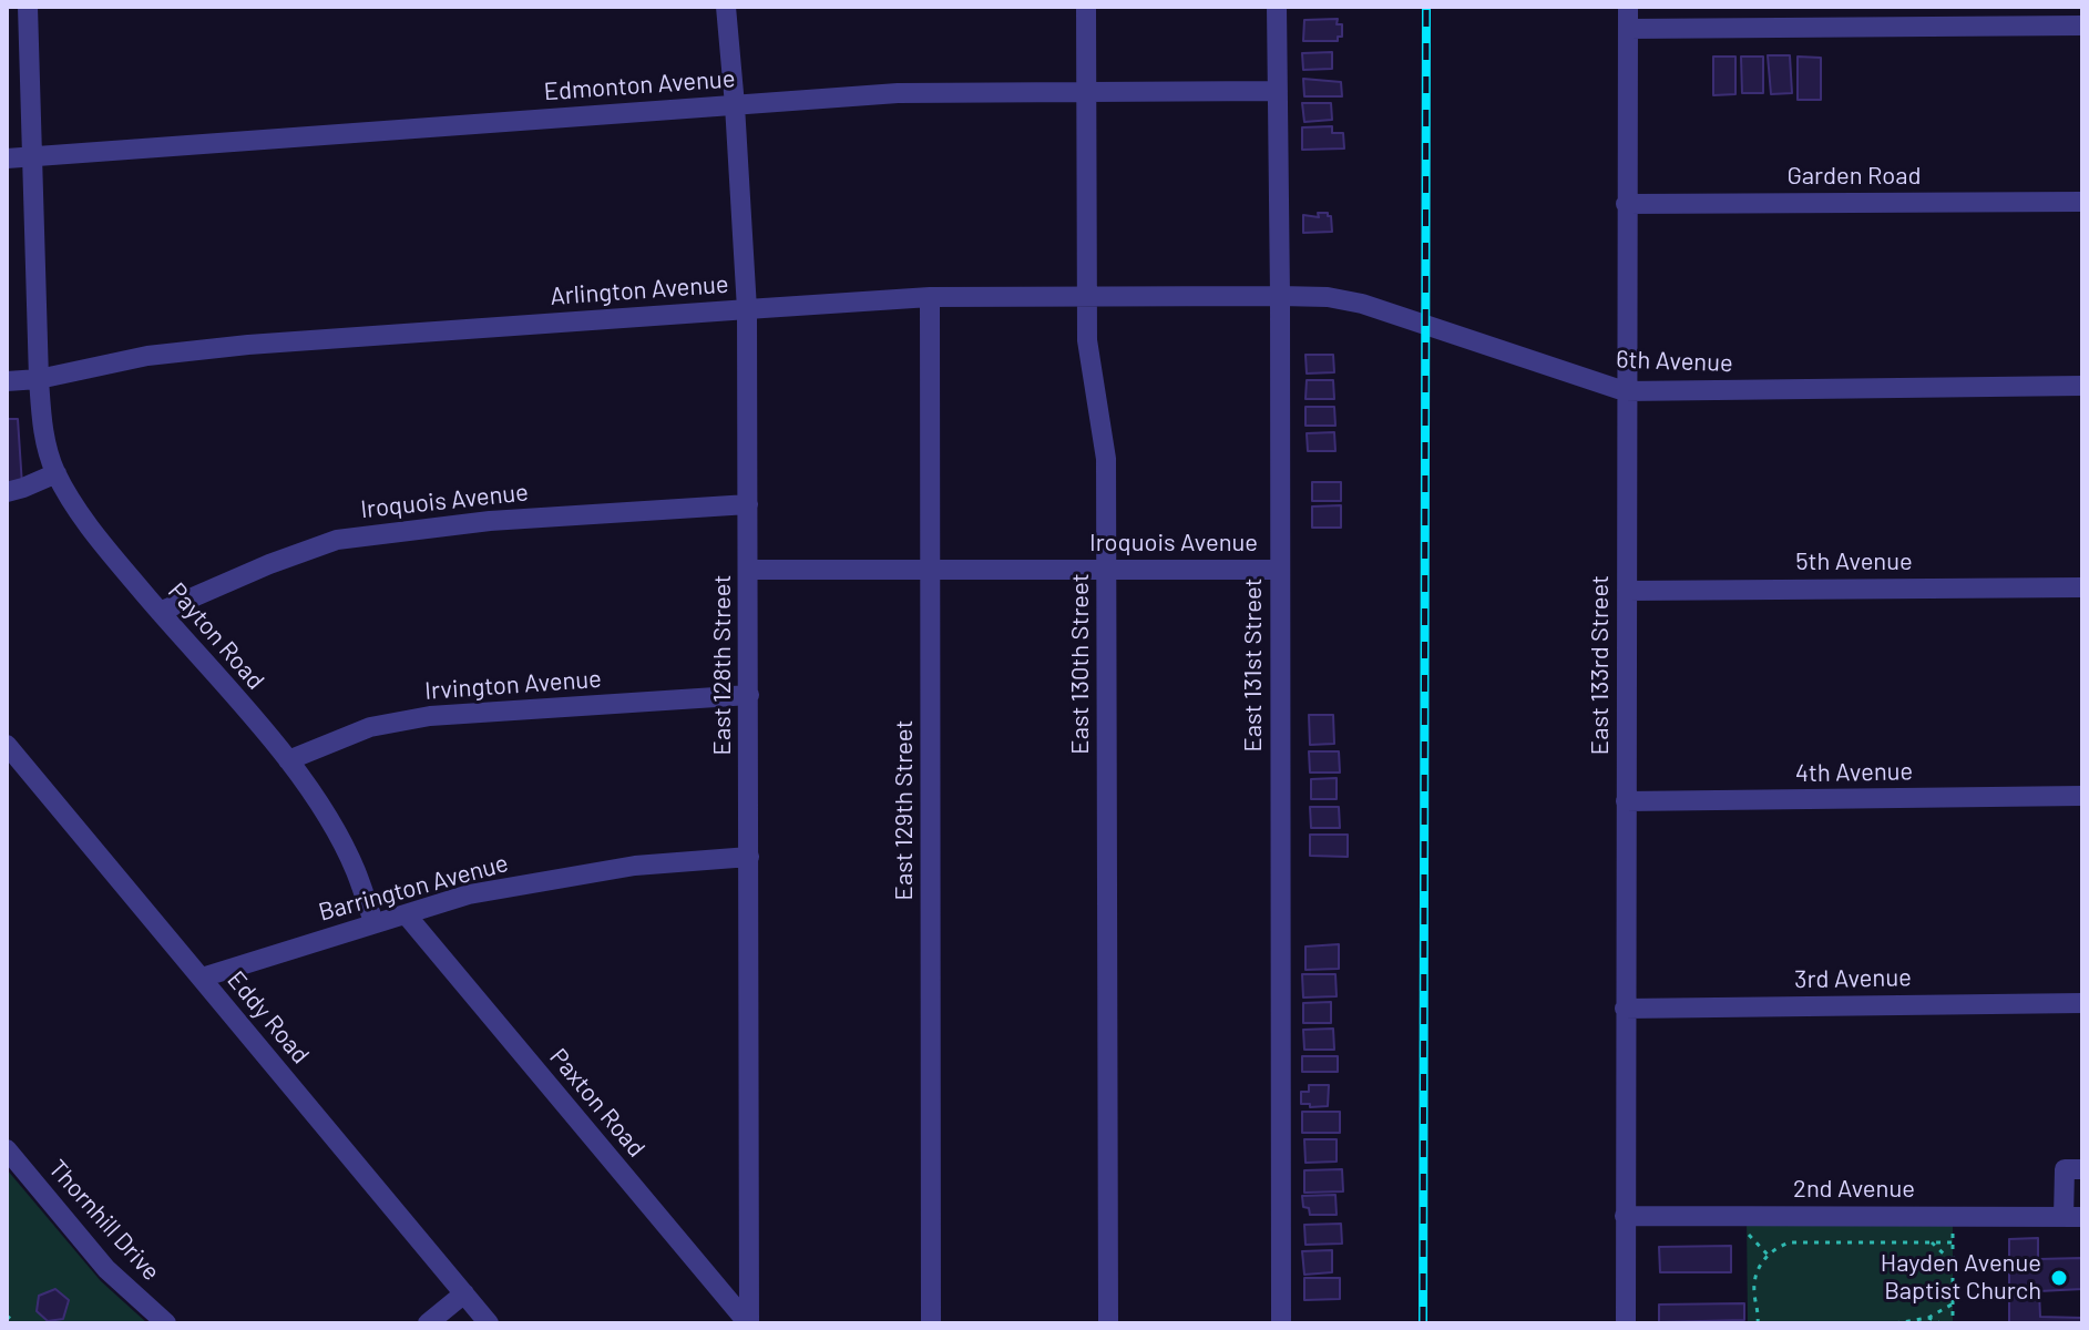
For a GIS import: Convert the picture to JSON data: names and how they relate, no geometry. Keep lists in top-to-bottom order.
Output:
{
  "streets": {
    "street": [
      "Edmonton Avenue",
      "Garden Road",
      "Arlington Avenue",
      "6th Avenue",
      "Iroquois Avenue",
      "5th Avenue",
      "Payton Road",
      "East 130th Street",
      "East 128th Street",
      "East 131st Street",
      "East 133rd Street",
      "Irvington Avenue",
      "4th Avenue",
      "East 129th Street",
      "Barrington Avenue",
      "3rd Avenue",
      "Eddy Road",
      "Paxton Road",
      "2nd Avenue",
      "Thornhill Drive"
    ]
  },
  "crossings": [
    ["Edmonton Avenue", "Payton Road"],
    ["Edmonton Avenue", "East 130th Street"],
    ["Edmonton Avenue", "East 128th Street"],
    ["Edmonton Avenue", "East 131st Street"],
    ["Garden Road", "East 133rd Street"],
    ["Arlington Avenue", "6th Avenue"],
    ["Arlington Avenue", "Payton Road"],
    ["Arlington Avenue", "East 130th Street"],
    ["Arlington Avenue", "East 128th Street"],
    ["Arlington Avenue", "East 131st Street"],
    ["Arlington Avenue", "East 129th Street"],
    ["6th Avenue", "East 131st Street"],
    ["6th Avenue", "East 133rd Street"],
    ["Iroquois Avenue", "Payton Road"],
    ["Iroquois Avenue", "East 130th Street"],
    ["Iroquois Avenue", "East 128th Street"],
    ["Iroquois Avenue", "East 131st Street"],
    ["Iroquois Avenue", "East 129th Street"],
    ["5th Avenue", "East 133rd Street"],
    ["Payton Road", "Irvington Avenue"],
    ["Payton Road", "Barrington Avenue"],
    ["East 128th Street", "Irvington Avenue"],
    ["East 128th Street", "Barrington Avenue"],
    ["East 128th Street", "Paxton Road"],
    ["East 133rd Street", "4th Avenue"],
    ["East 133rd Street", "3rd Avenue"],
    ["East 133rd Street", "2nd Avenue"],
    ["Barrington Avenue", "Eddy Road"],
    ["Barrington Avenue", "Paxton Road"]
  ],
  "places": ["Hayden Avenue Baptist Church"]
}
